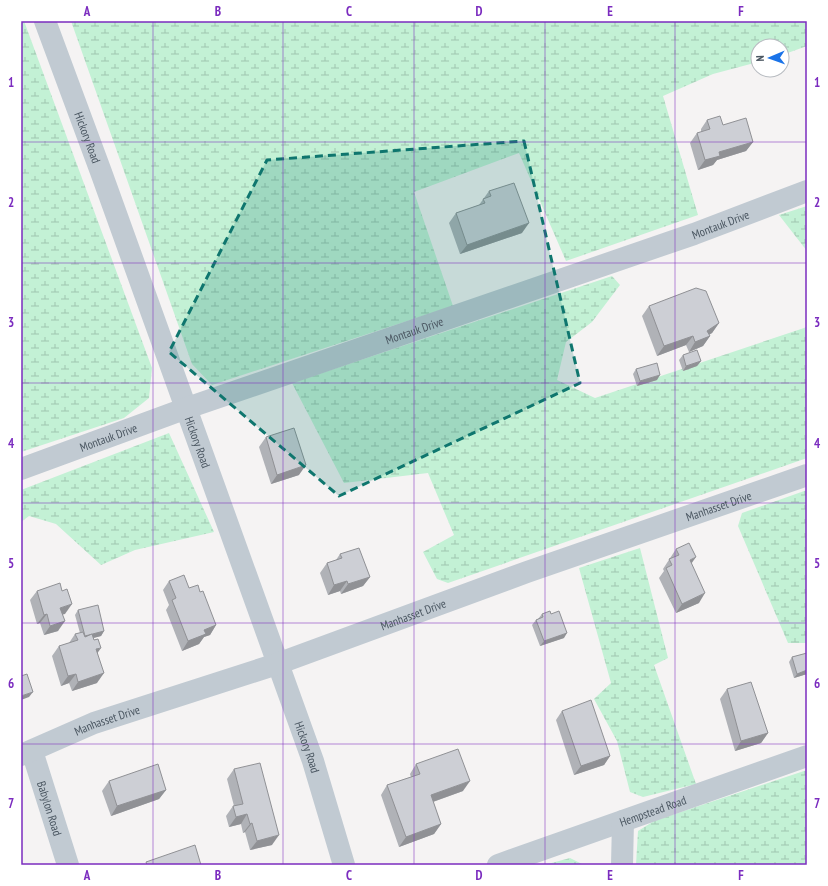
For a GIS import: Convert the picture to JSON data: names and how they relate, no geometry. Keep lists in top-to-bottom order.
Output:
{
  "streets": {
    "street": [
      "Hickory Road",
      "Montauk Drive",
      "Manhasset Drive",
      "Babylon Road",
      "Hempstead Road"
    ]
  },
  "crossings": [
    ["Hickory Road", "Montauk Drive"],
    ["Hickory Road", "Manhasset Drive"],
    ["Manhasset Drive", "Babylon Road"]
  ],
  "north": "left",
  "grid": {
    "columns": [
      "A",
      "B",
      "C",
      "D",
      "E",
      "F"
    ],
    "rows": [
      "1",
      "2",
      "3",
      "4",
      "5",
      "6",
      "7"
    ]
  }
}
